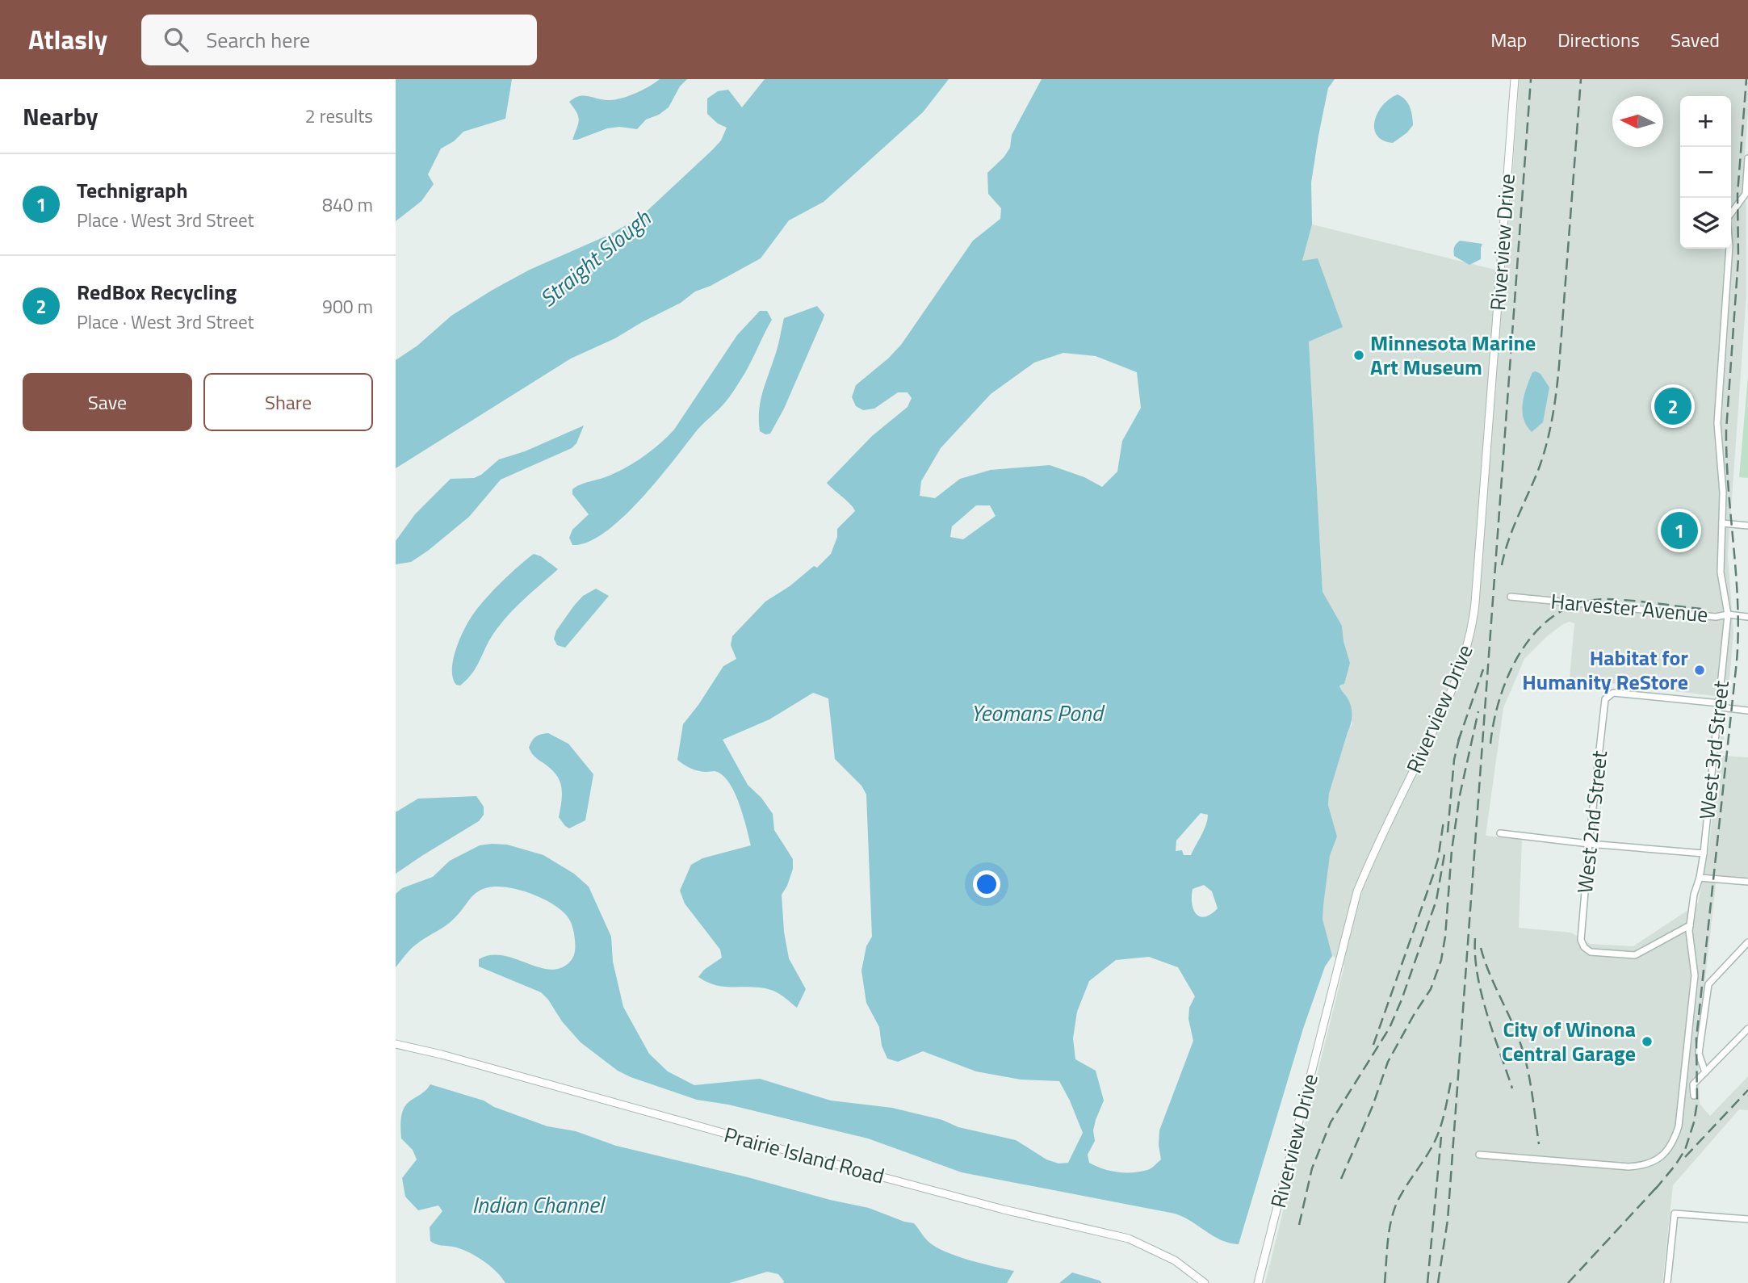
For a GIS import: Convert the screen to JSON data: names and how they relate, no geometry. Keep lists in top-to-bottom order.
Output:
{
  "streets": {
    "street": [
      "Riverview Drive",
      "Harvester Avenue",
      "West 3rd Street",
      "West 2nd Street",
      "Prairie Island Road"
    ]
  },
  "crossings": [
    ["Harvester Avenue", "West 3rd Street"],
    ["West 3rd Street", "West 2nd Street"]
  ],
  "water": ["Straight Slough", "Yeomans Pond", "Indian Channel"],
  "places": ["Minnesota Marine Art Museum", "Habitat for Humanity ReStore", "City of Winona Central Garage"],
  "north": "left",
  "page": {
    "header": "Atlasly",
    "search": "Search here",
    "nav": ["Map", "Directions", "Saved"],
    "heading": ["Nearby", "2 results"],
    "map_buttons": ["+", "−"],
    "list": [
      {
        "mark": "1",
        "name": "Technigraph",
        "note": "Place · West 3rd Street",
        "value": "840 m"
      },
      {
        "mark": "2",
        "name": "RedBox Recycling",
        "note": "Place · West 3rd Street",
        "value": "900 m"
      }
    ],
    "buttons": ["Save", "Share"],
    "pins": ["2", "1"]
  }
}
